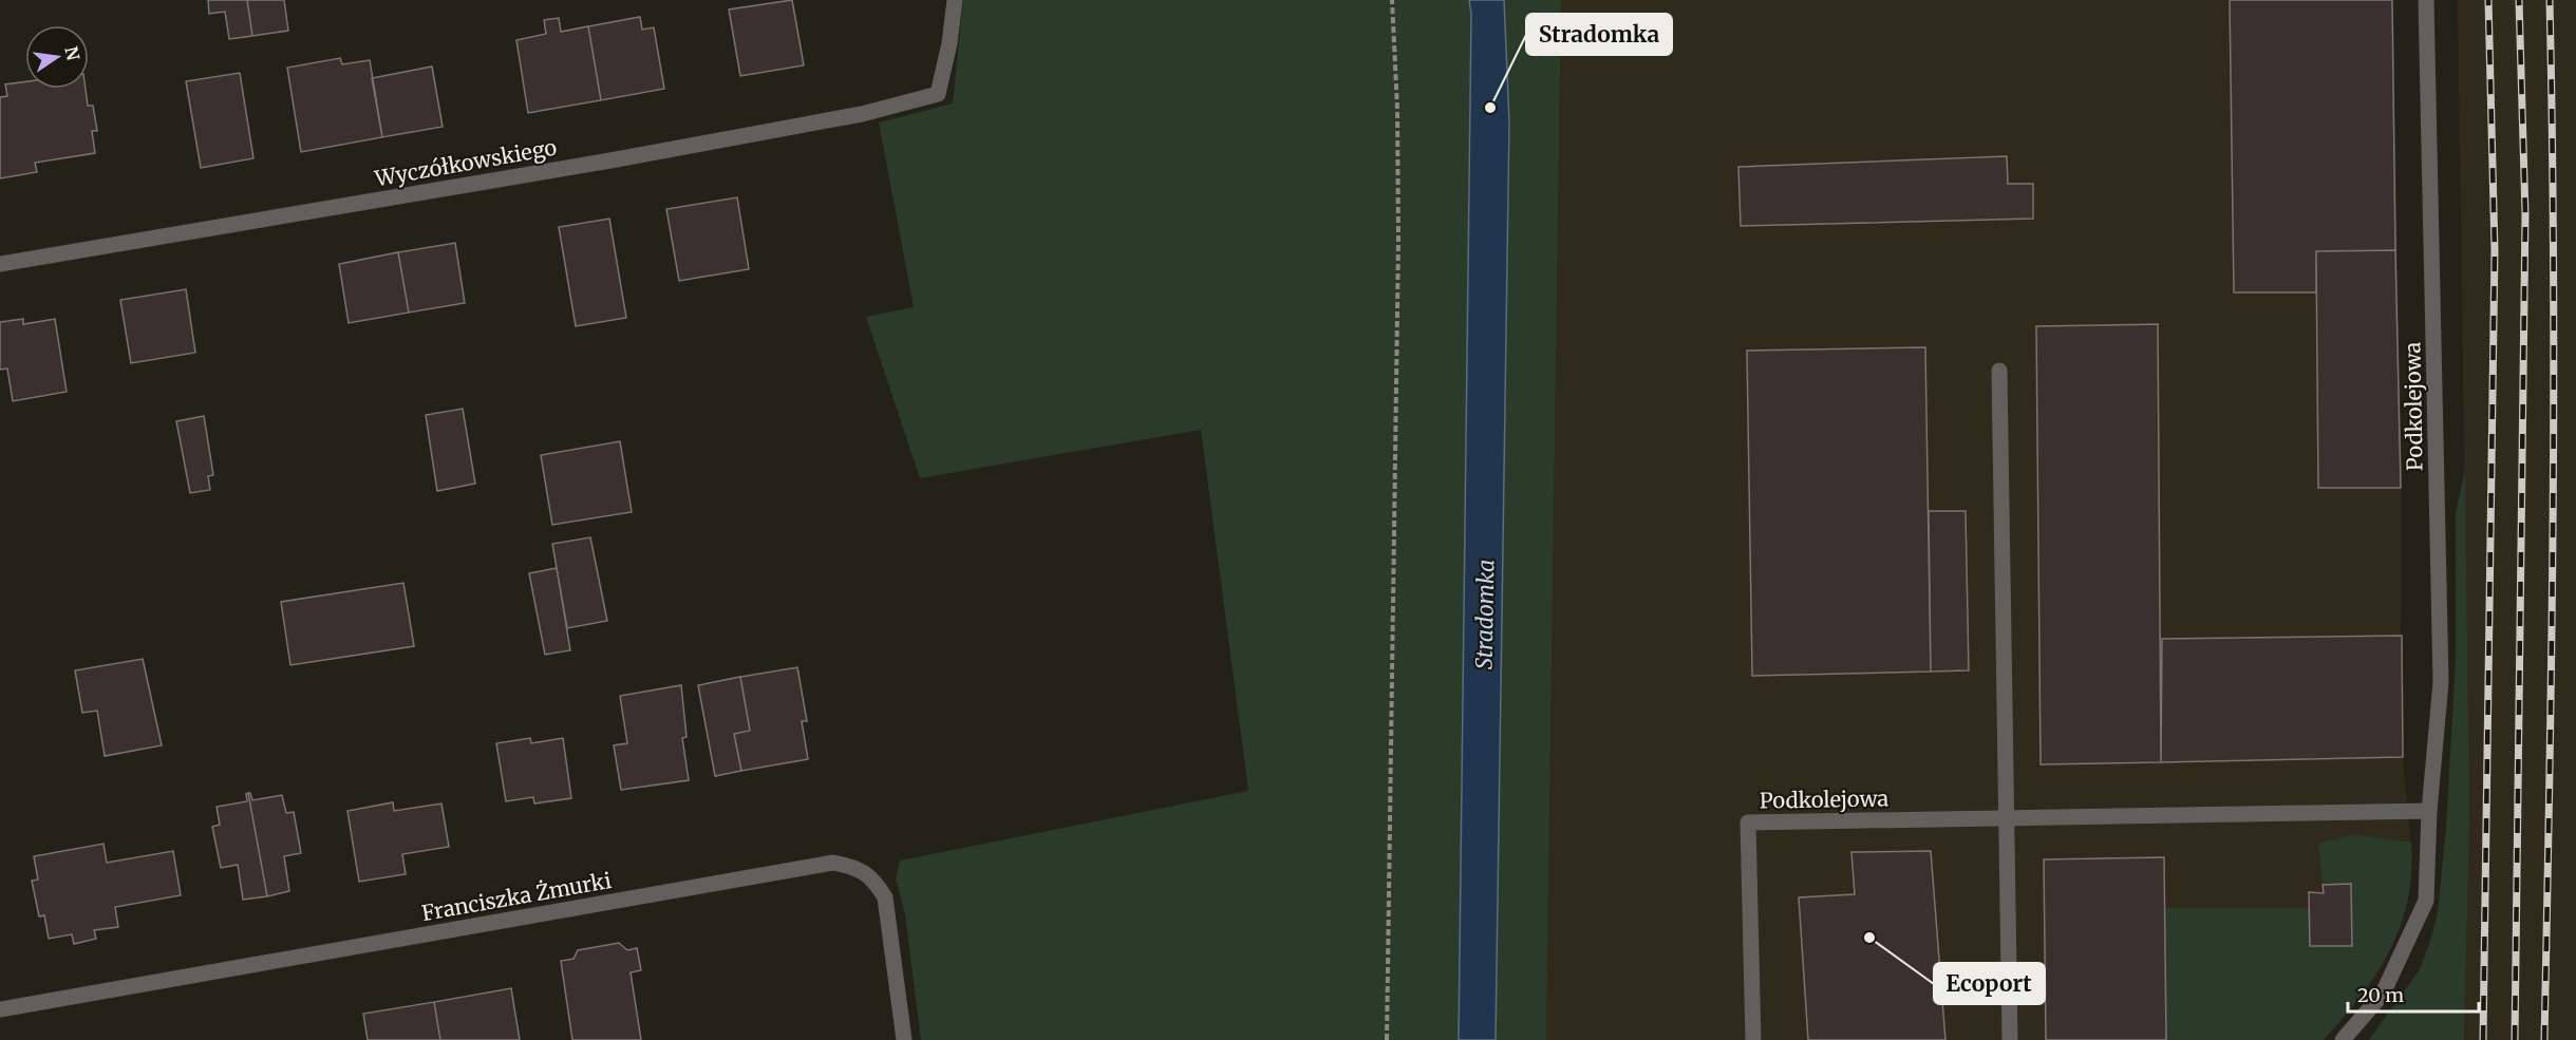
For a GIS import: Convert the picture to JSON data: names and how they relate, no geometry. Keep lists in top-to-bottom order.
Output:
{
  "streets": {
    "street": ["Wyczółkowskiego", "Podkolejowa", "Franciszka Żmurki"]
  },
  "water": ["Stradomka"],
  "places": ["Stradomka", "Ecoport"],
  "scale_bar": "20 m",
  "north": "right"
}
